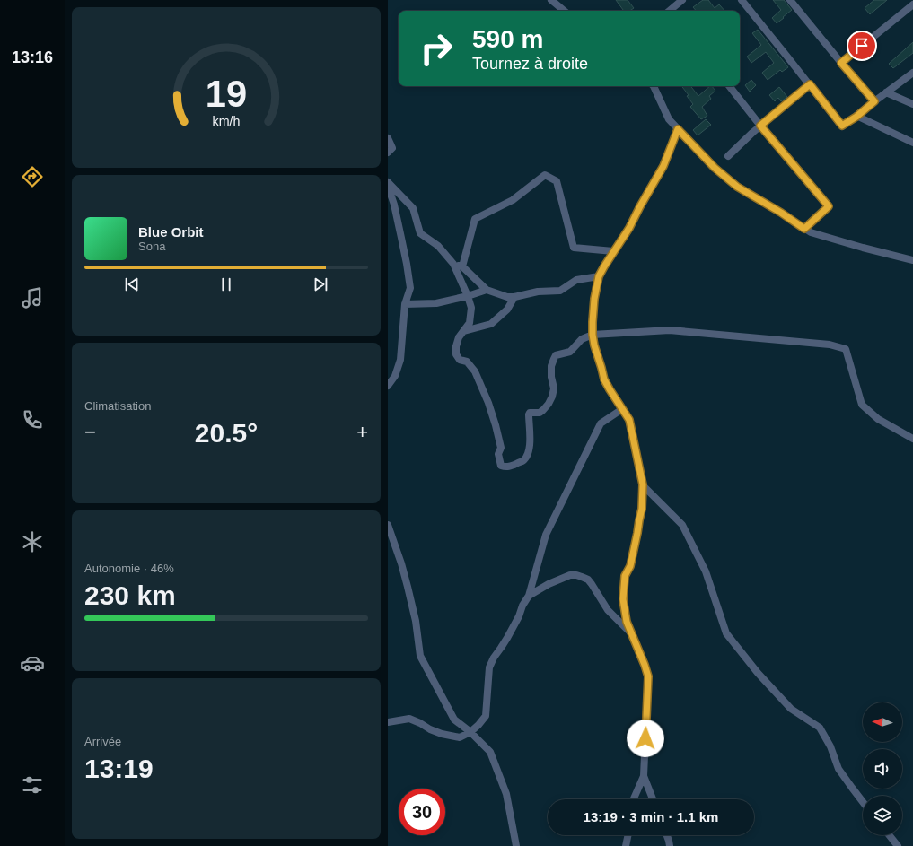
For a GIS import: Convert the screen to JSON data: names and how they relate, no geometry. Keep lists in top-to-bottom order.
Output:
{
  "north": "left",
  "page": {
    "tabs": "13:16",
    "turn": ["590 m", "Tournez à droite"],
    "song": ["Blue Orbit", "Sona"],
    "tile": [
      "Climatisation",
      ["Autonomie · 46%", "230 km"],
      ["Arrivée", "13:19"]
    ],
    "heat": ["−", "20.5°", "+"],
    "limit": "30",
    "trip": "13:19 · 3 min · 1.1 km",
    "gauge": ["19", "km/h"]
  }
}
